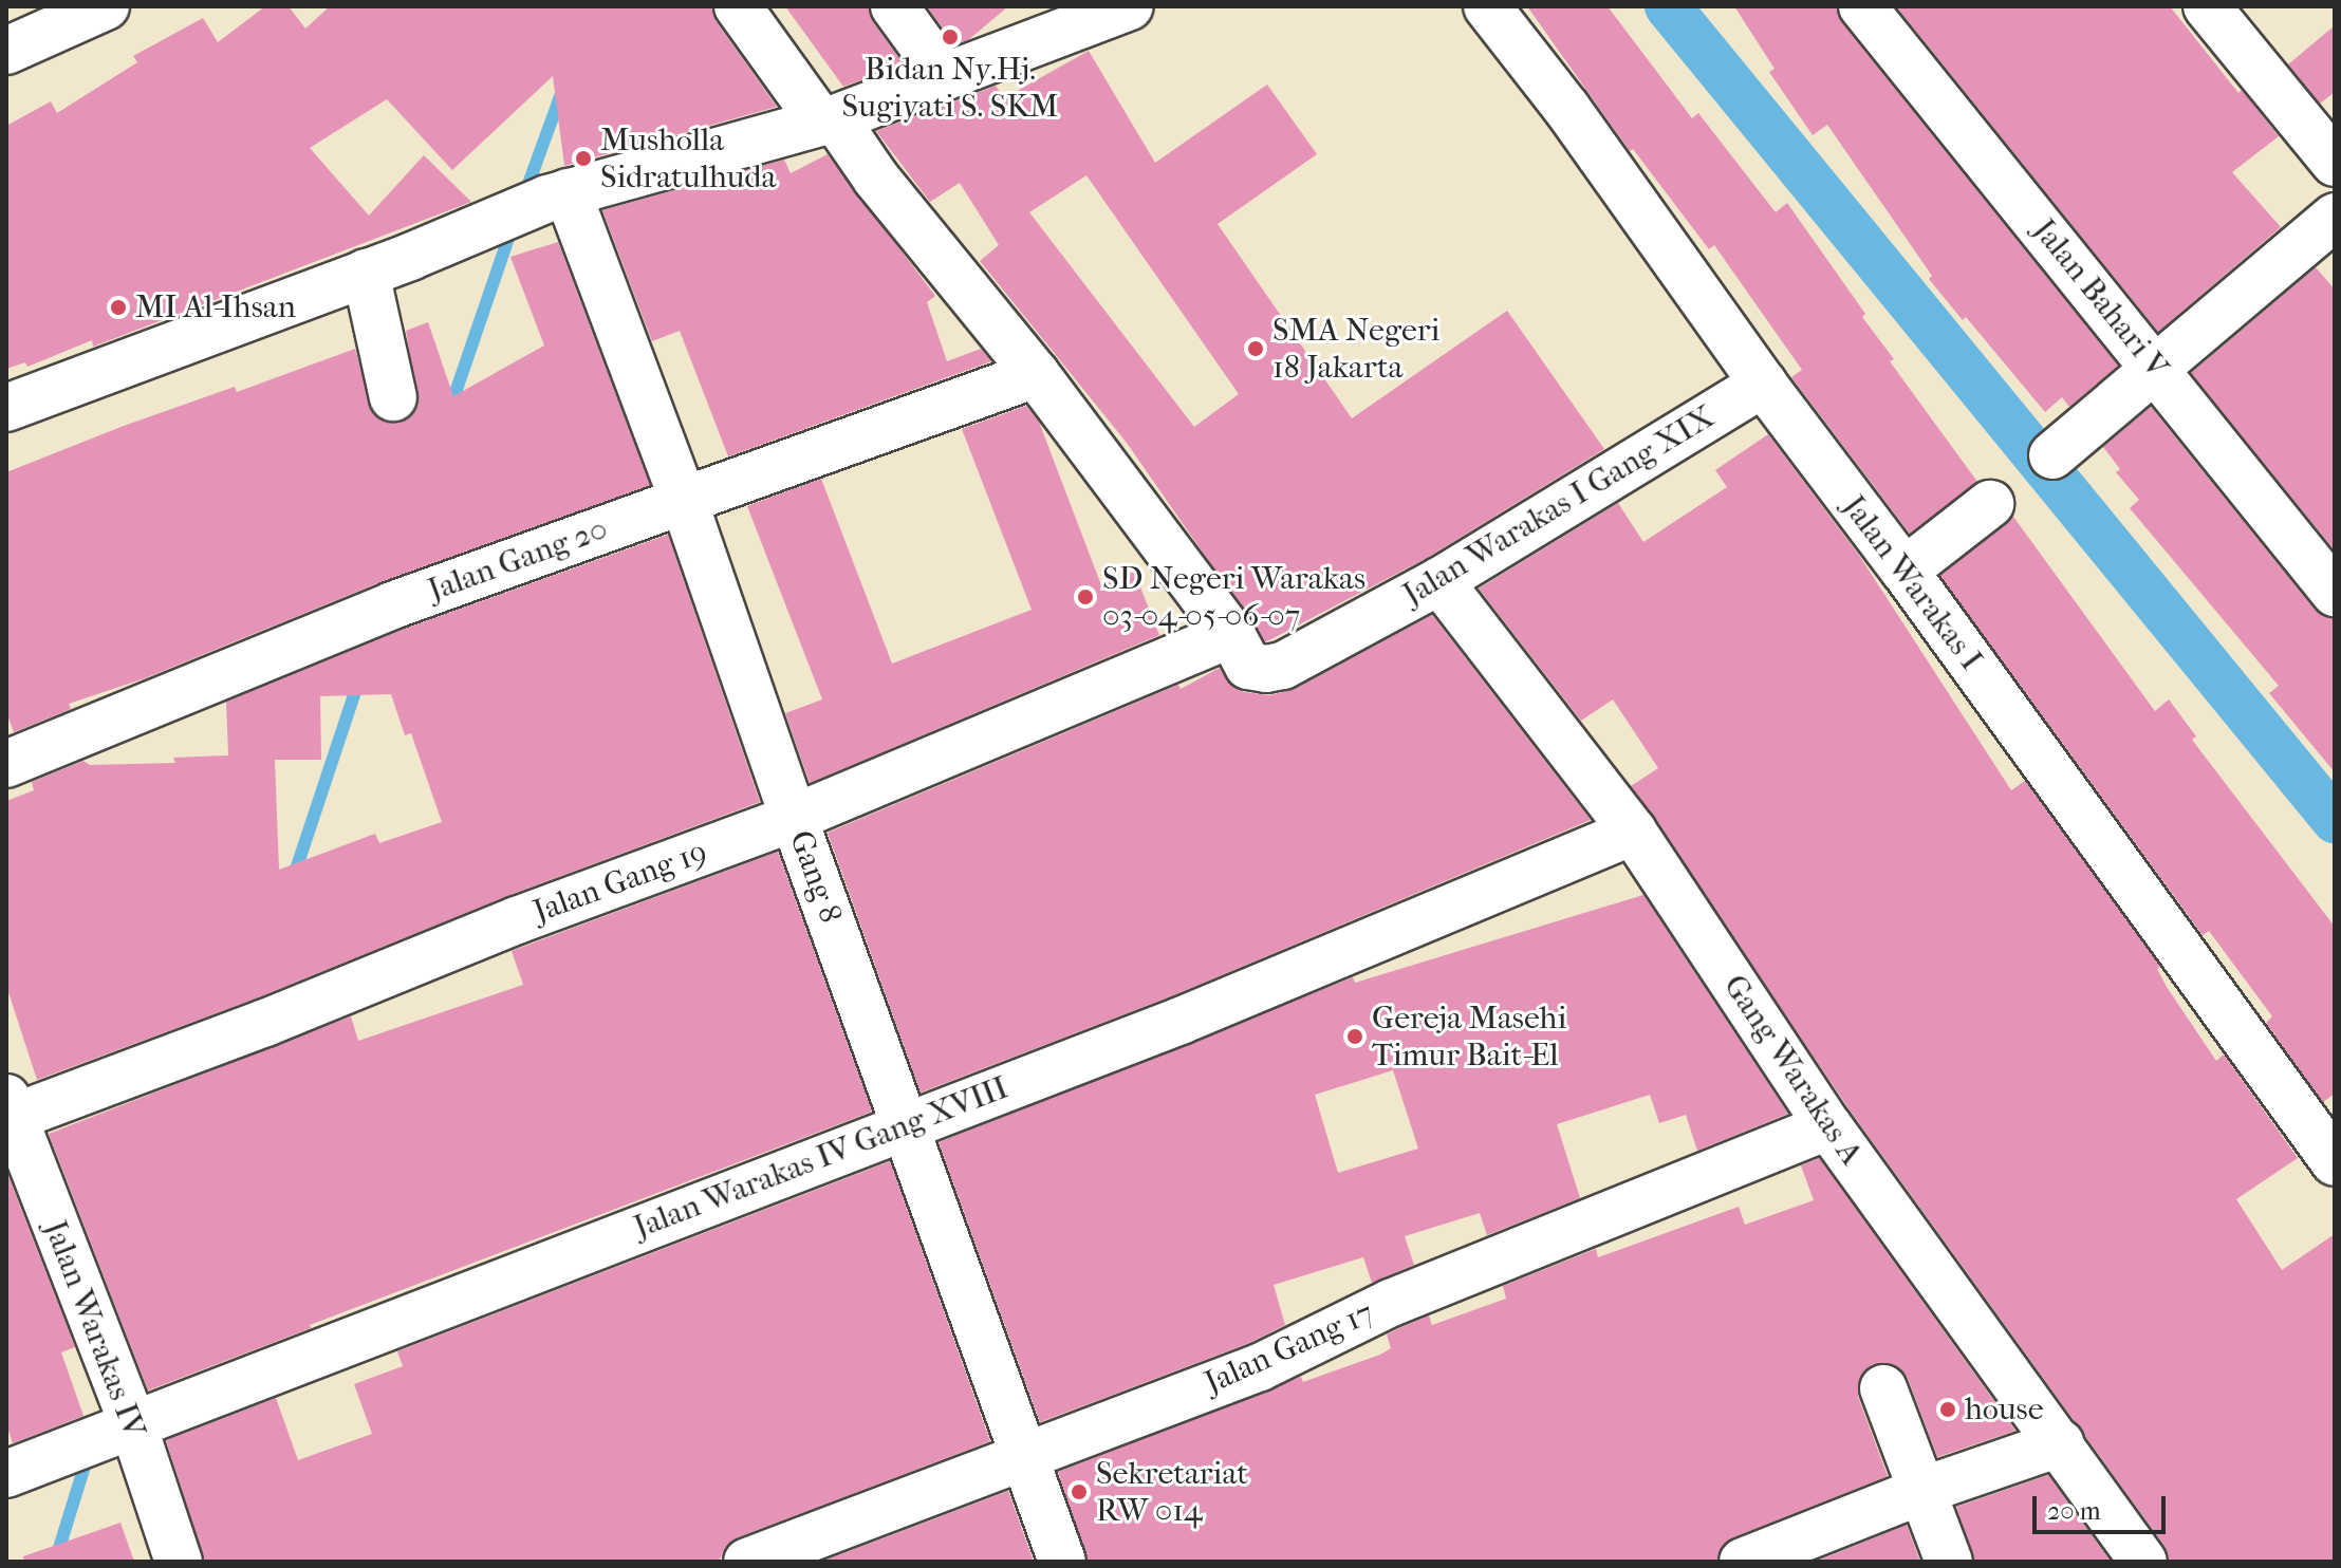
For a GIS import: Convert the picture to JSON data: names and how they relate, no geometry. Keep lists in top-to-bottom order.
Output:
{
  "streets": {
    "street": [
      "Jalan Bahari V",
      "Jalan Warakas I Gang XIX",
      "Jalan Gang 20",
      "Jalan Warakas I",
      "Gang 8",
      "Jalan Gang 19",
      "Gang Warakas A",
      "Jalan Warakas IV Gang XVIII",
      "Jalan Warakas IV",
      "Jalan Gang 17"
    ]
  },
  "crossings": [
    ["Jalan Warakas I Gang XIX", "Jalan Warakas I"],
    ["Jalan Warakas I Gang XIX", "Jalan Gang 19"],
    ["Jalan Warakas I Gang XIX", "Gang Warakas A"],
    ["Jalan Gang 20", "Gang 8"],
    ["Gang 8", "Jalan Gang 19"],
    ["Gang 8", "Jalan Warakas IV Gang XVIII"],
    ["Gang 8", "Jalan Gang 17"],
    ["Jalan Gang 19", "Jalan Warakas IV"],
    ["Gang Warakas A", "Jalan Warakas IV Gang XVIII"],
    ["Gang Warakas A", "Jalan Gang 17"],
    ["Jalan Warakas IV Gang XVIII", "Jalan Warakas IV"]
  ],
  "places": [
    "Bidan Ny.Hj. Sugiyati S. SKM",
    "Musholla Sidratulhuda",
    "MI Al-Ihsan",
    "SMA Negeri 18 Jakarta",
    "SD Negeri Warakas 03-04-05-06-07",
    "Gereja Masehi Timur Bait-El",
    "house",
    "Sekretariat RW 014"
  ],
  "scale_bar": "20 m"
}
